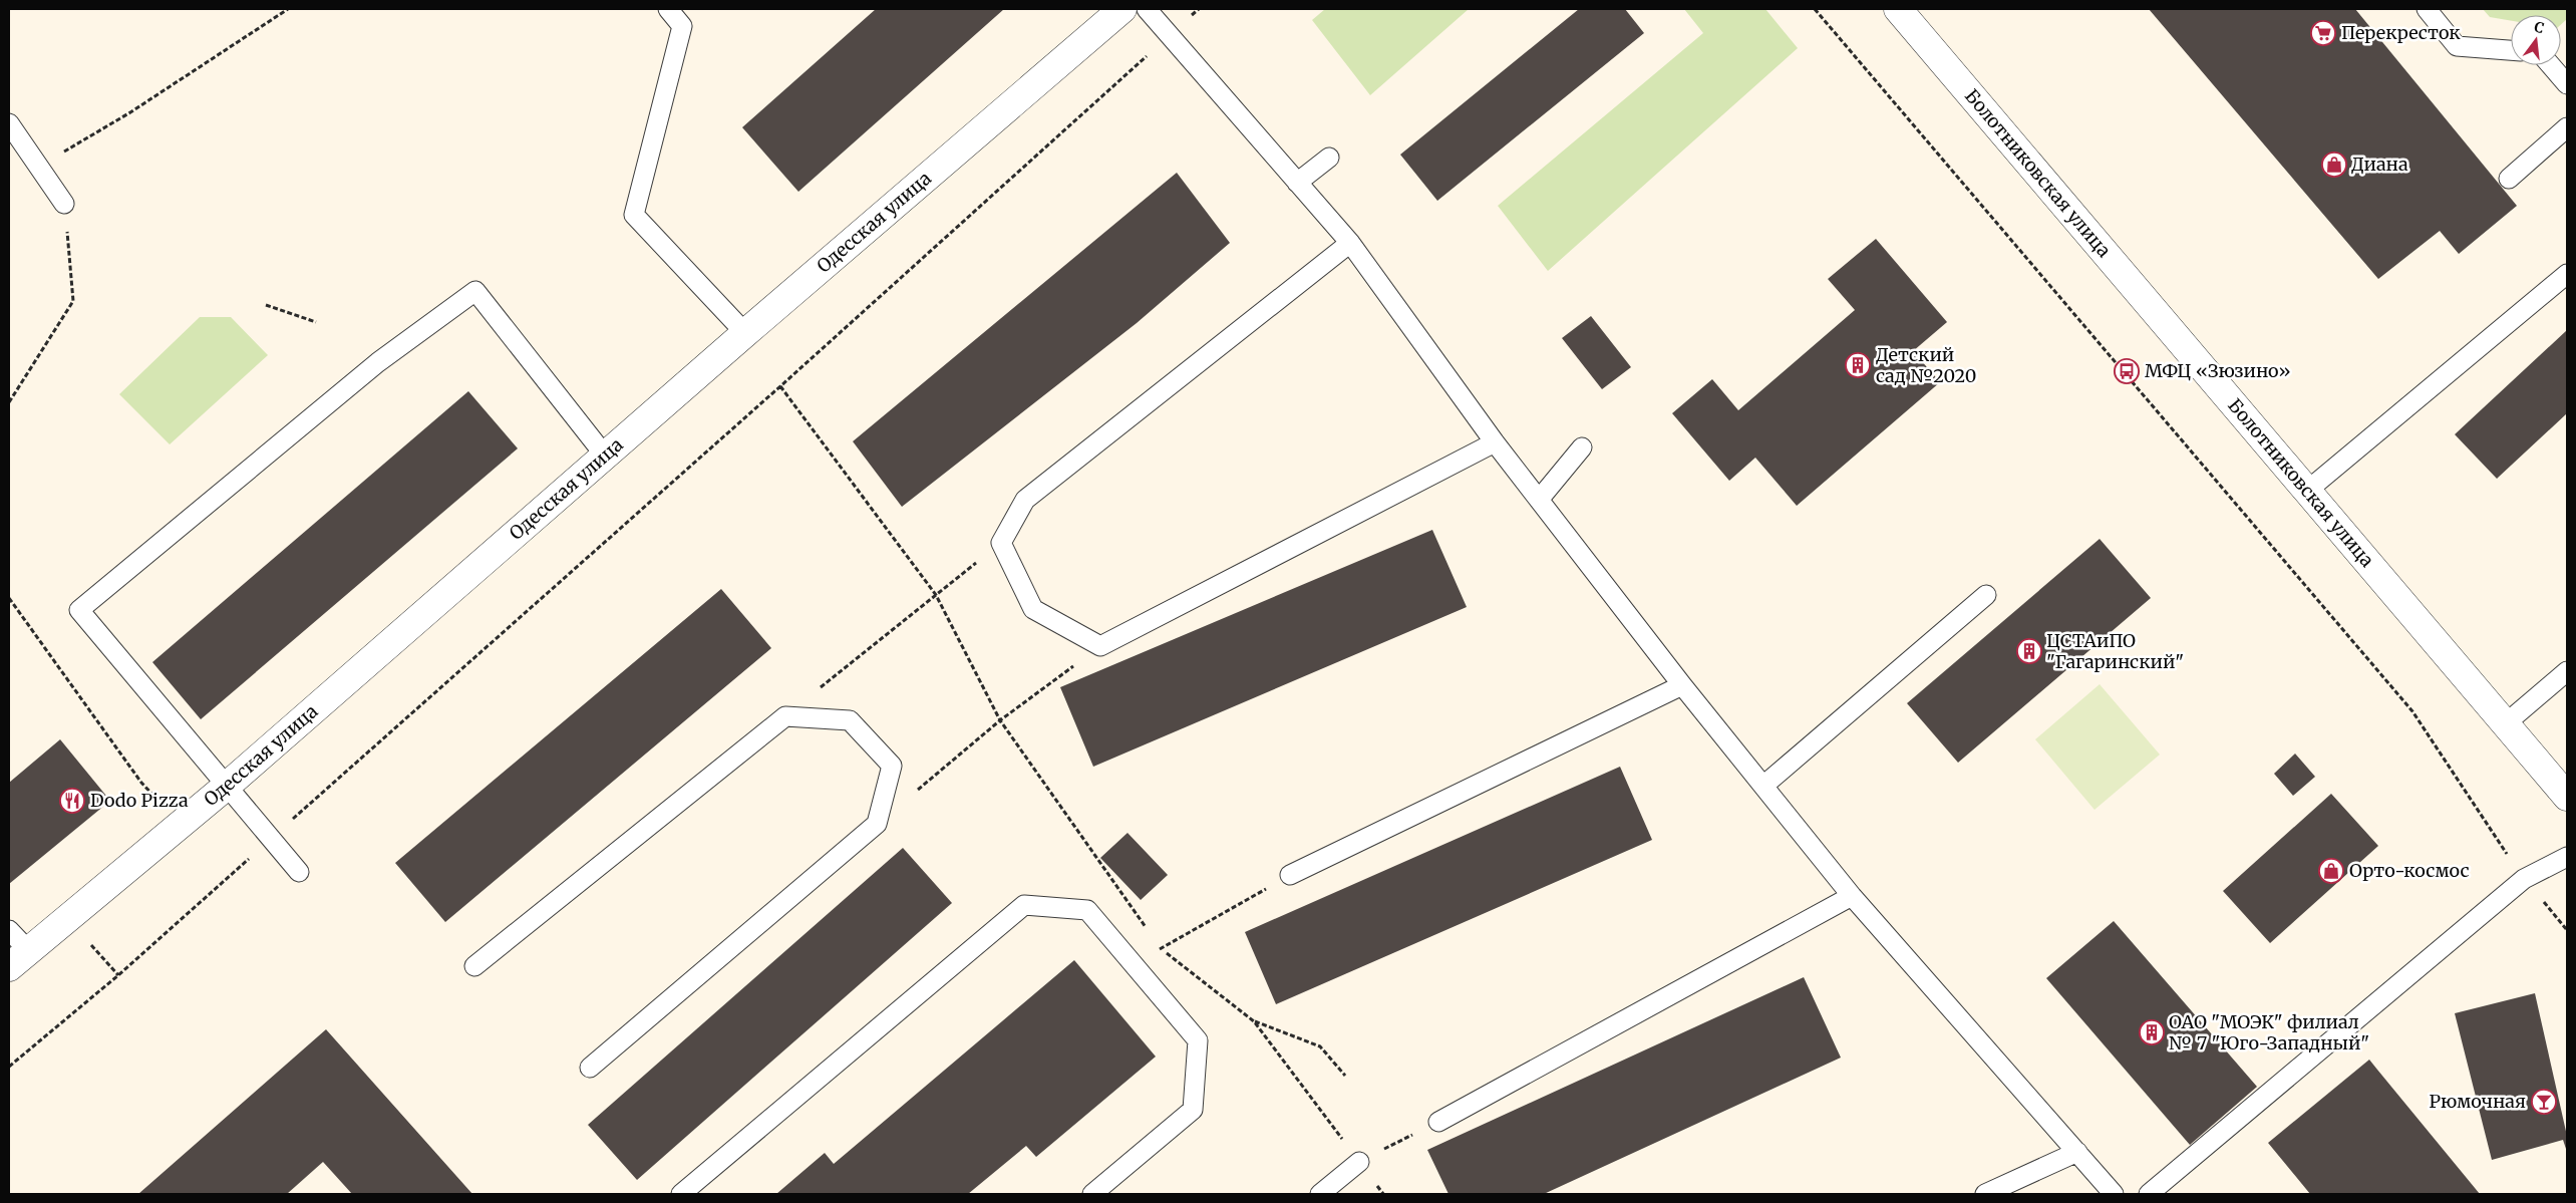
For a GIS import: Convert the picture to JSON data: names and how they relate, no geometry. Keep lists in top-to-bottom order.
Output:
{
  "streets": {
    "street": ["Болотниковская улица", "Одесская улица"]
  },
  "places": {
    "supermarket": ["Перекресток"],
    "shop": ["Диана", "Орто-космос"],
    "building": ["Детский сад №2020", "ЦСТАиПО \"Гагаринский\"", "ОАО \"МОЭК\" филиал № 7 \"Юго-Западный\""],
    "bus stop": ["МФЦ «Зюзино»"],
    "restaurant": ["Dodo Pizza"],
    "bar": ["Рюмочная"]
  },
  "north": "top"
}
